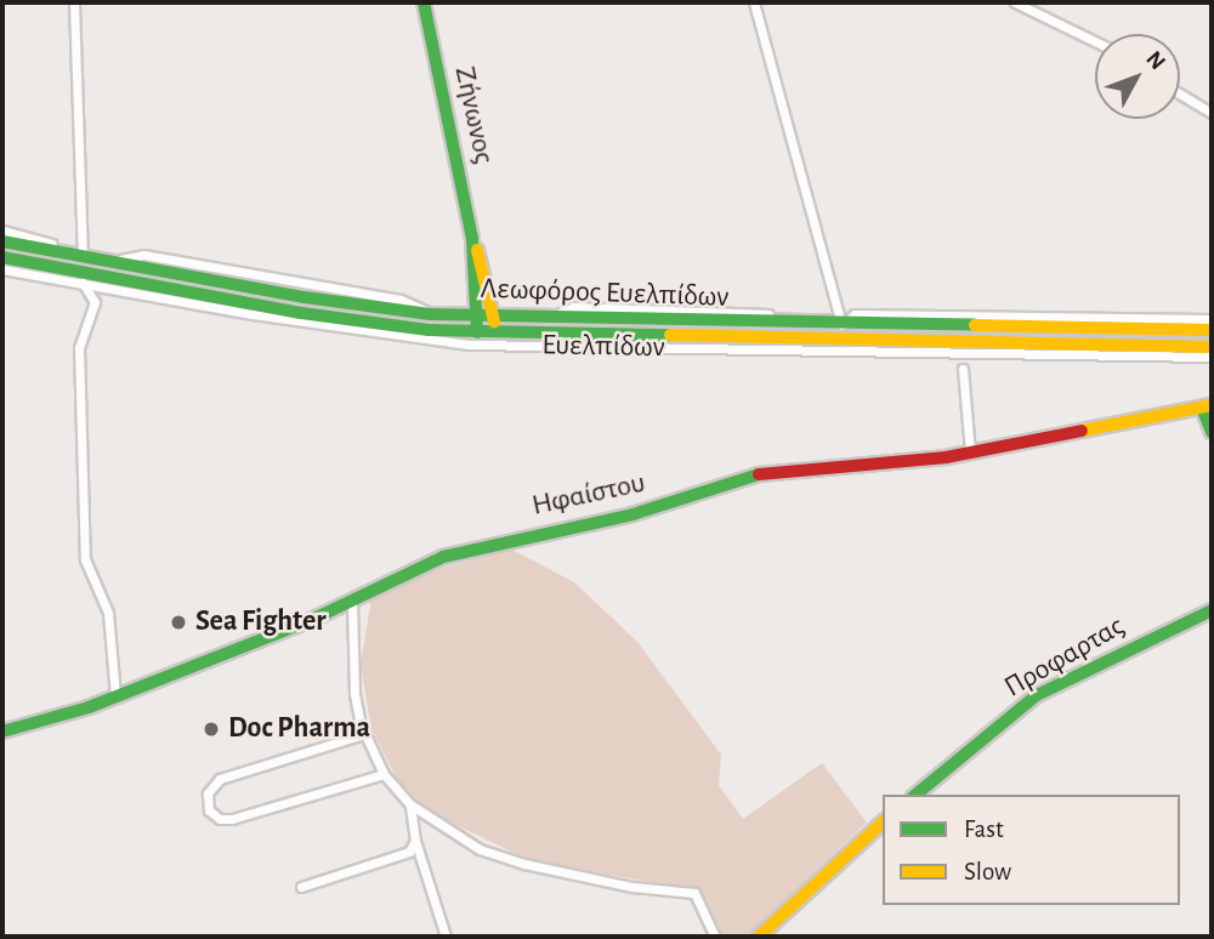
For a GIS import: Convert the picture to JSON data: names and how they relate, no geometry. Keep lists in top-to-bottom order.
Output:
{
  "streets": {
    "main road": [
      "Ζήνωνος",
      "Λεωφόρος Ευελπίδων",
      "Ηφαίστου",
      "Προφαρτας"
    ],
    "street": ["Ευελπίδων"]
  },
  "crossings": [
    ["Λεωφόρος Ευελπίδων", "Ευελπίδων"]
  ],
  "places": ["Sea Fighter", "Doc Pharma"],
  "legend": ["Fast", "Slow"],
  "north": "top right"
}
